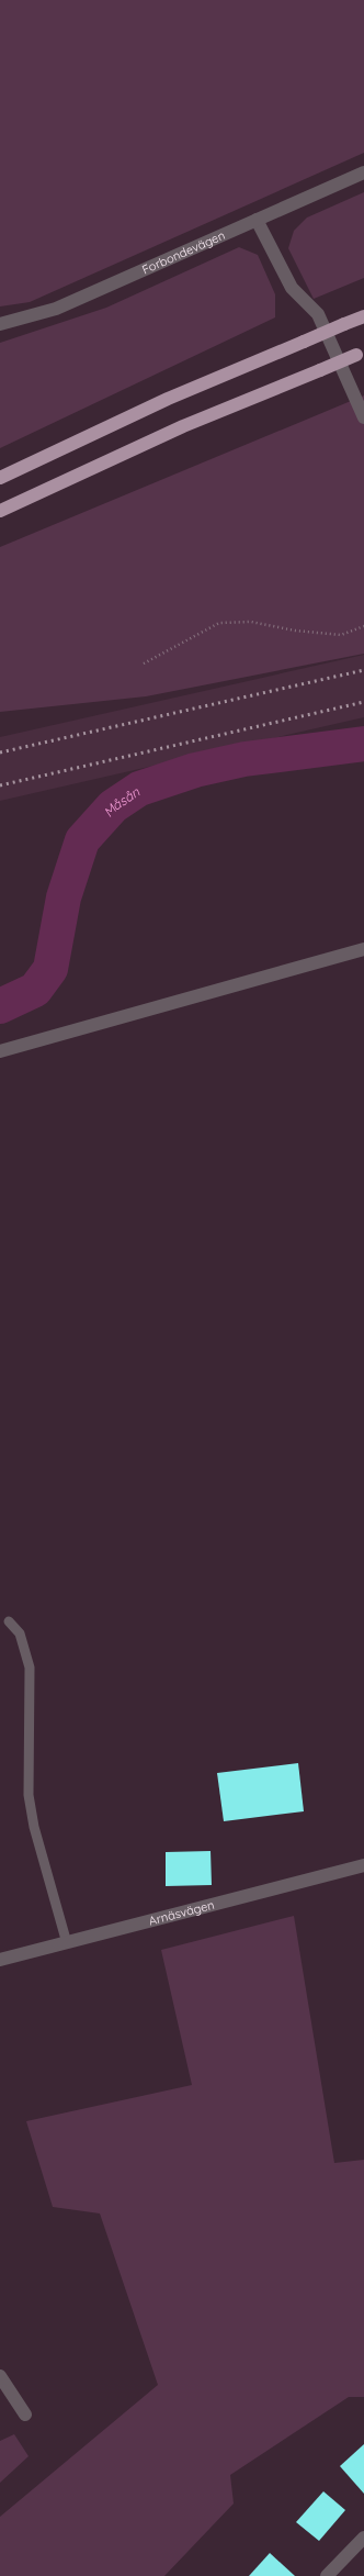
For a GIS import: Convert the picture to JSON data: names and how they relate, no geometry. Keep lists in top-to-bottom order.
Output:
{
  "streets": {
    "street": ["Forbondevägen", "Arnäsvägen"]
  },
  "water": ["Måsån"]
}
